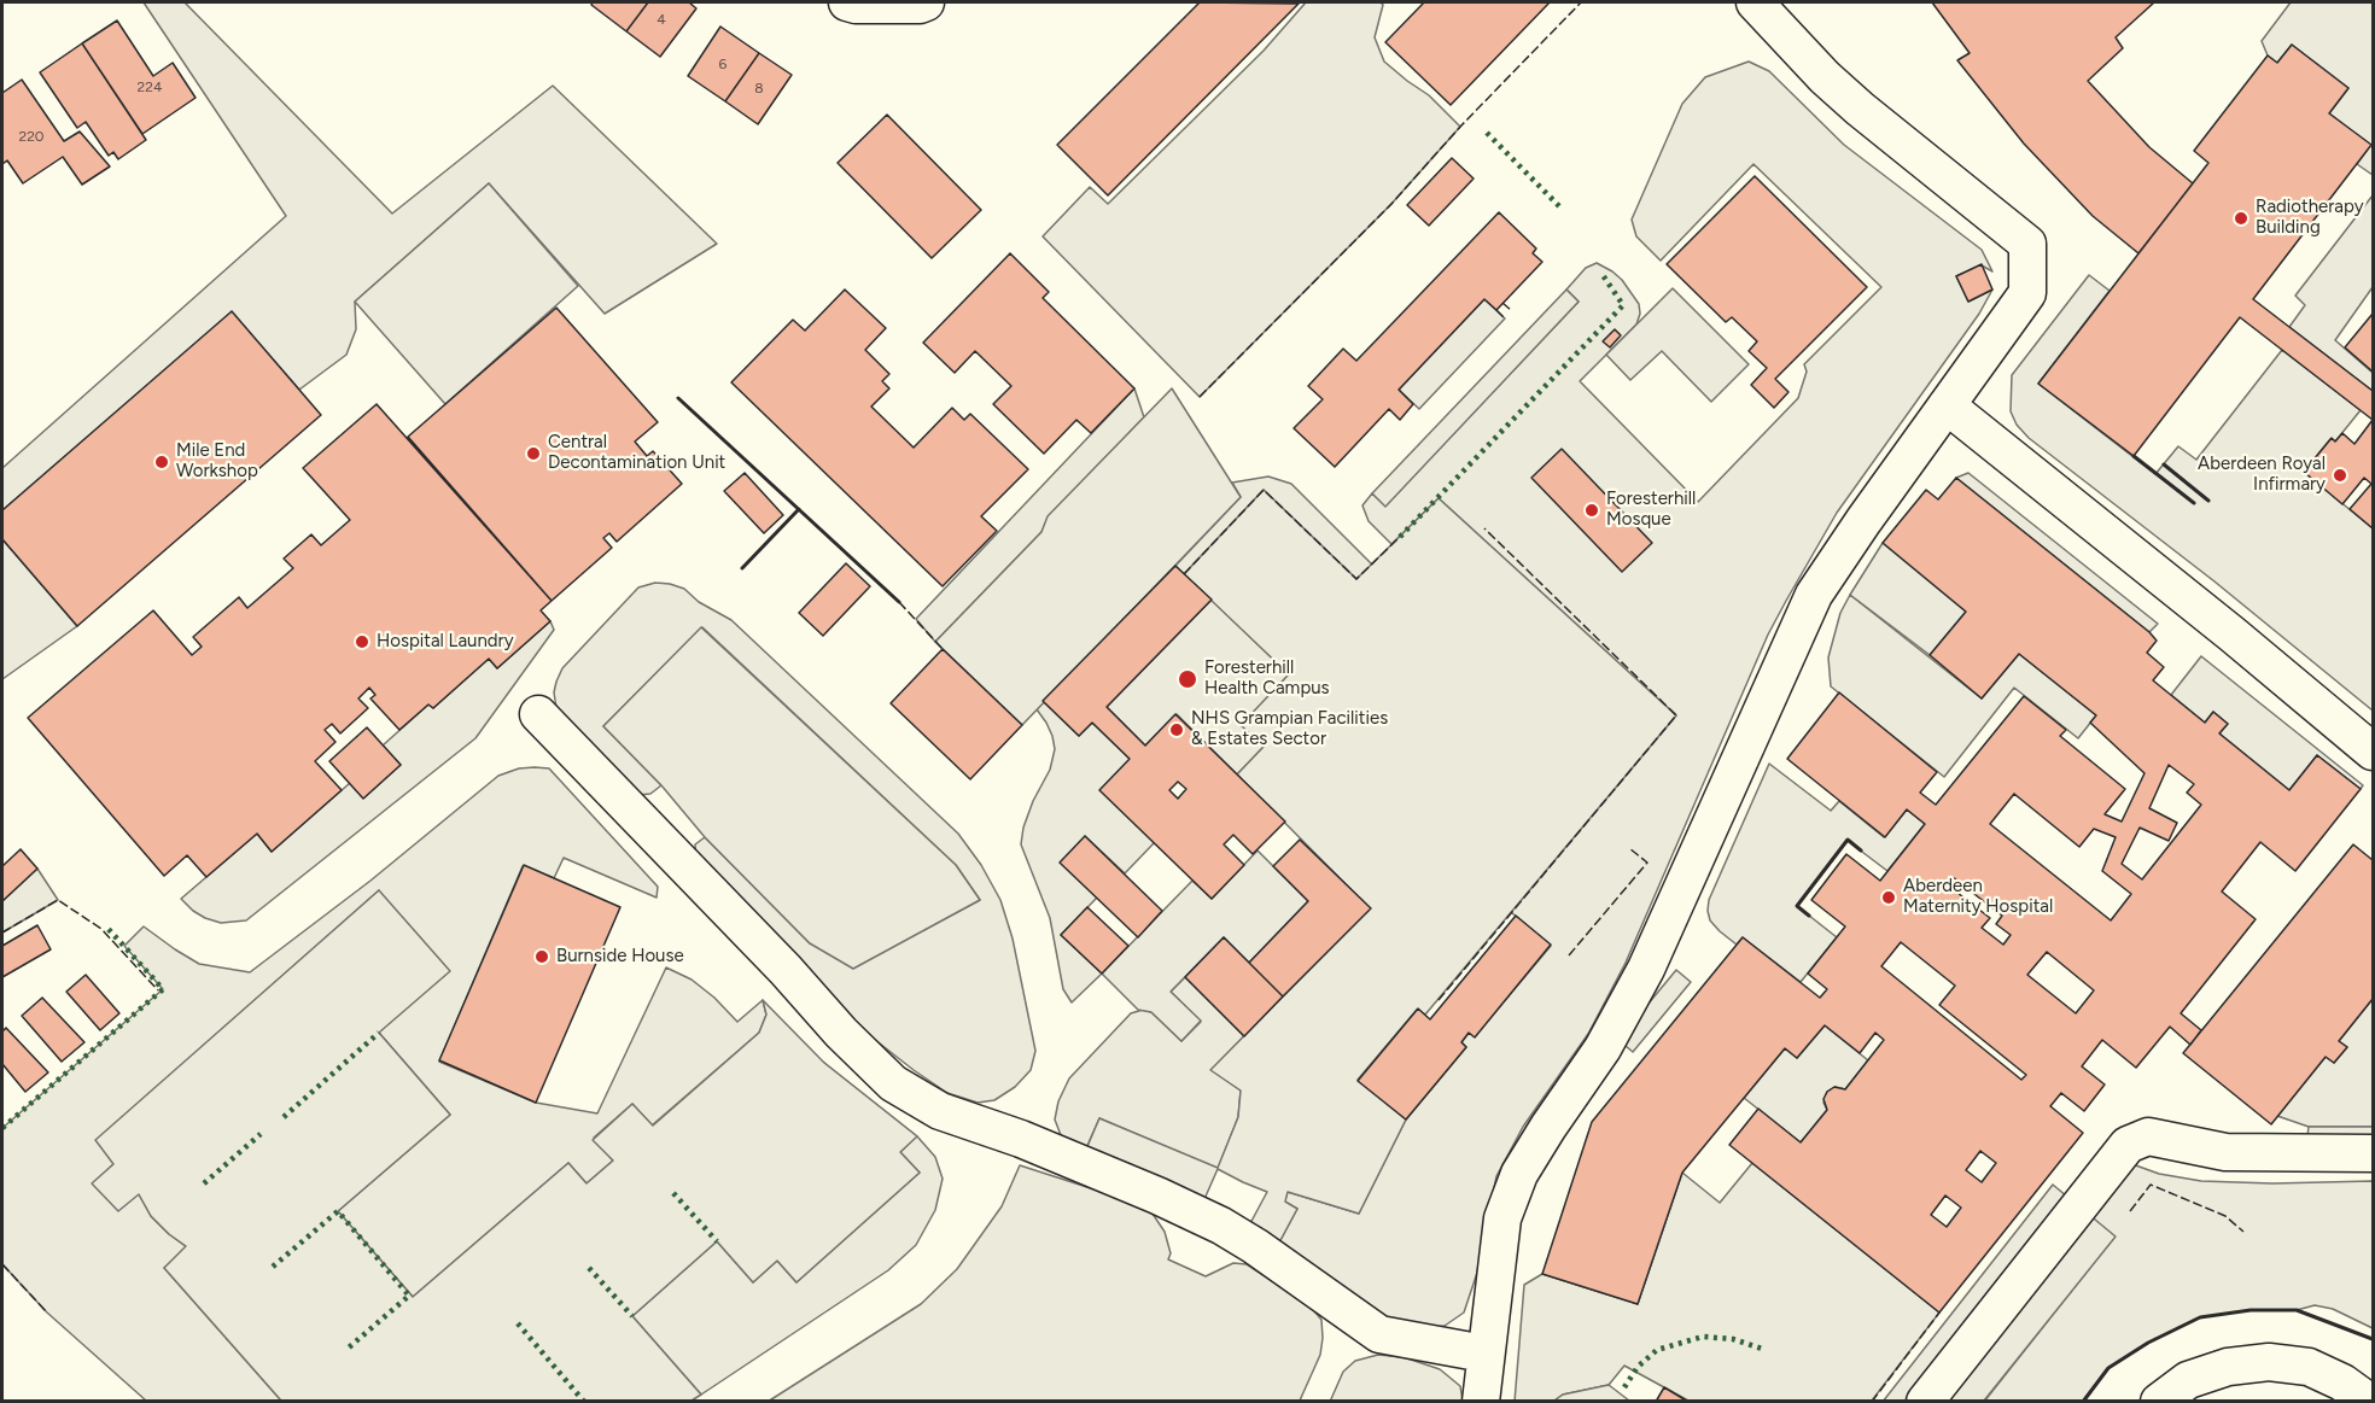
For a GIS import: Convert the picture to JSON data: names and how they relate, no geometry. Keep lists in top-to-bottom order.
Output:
{
  "places": [
    "Radiotherapy Building",
    "Central Decontamination Unit",
    "Mile End Workshop",
    "Aberdeen Royal Infirmary",
    "Foresterhill Mosque",
    "Hospital Laundry",
    "Foresterhill Health Campus",
    "NHS Grampian Facilities & Estates Sector",
    "Aberdeen Maternity Hospital",
    "Burnside House"
  ],
  "house_numbers": [
    "4",
    "6",
    "224",
    "8",
    "220"
  ]
}
